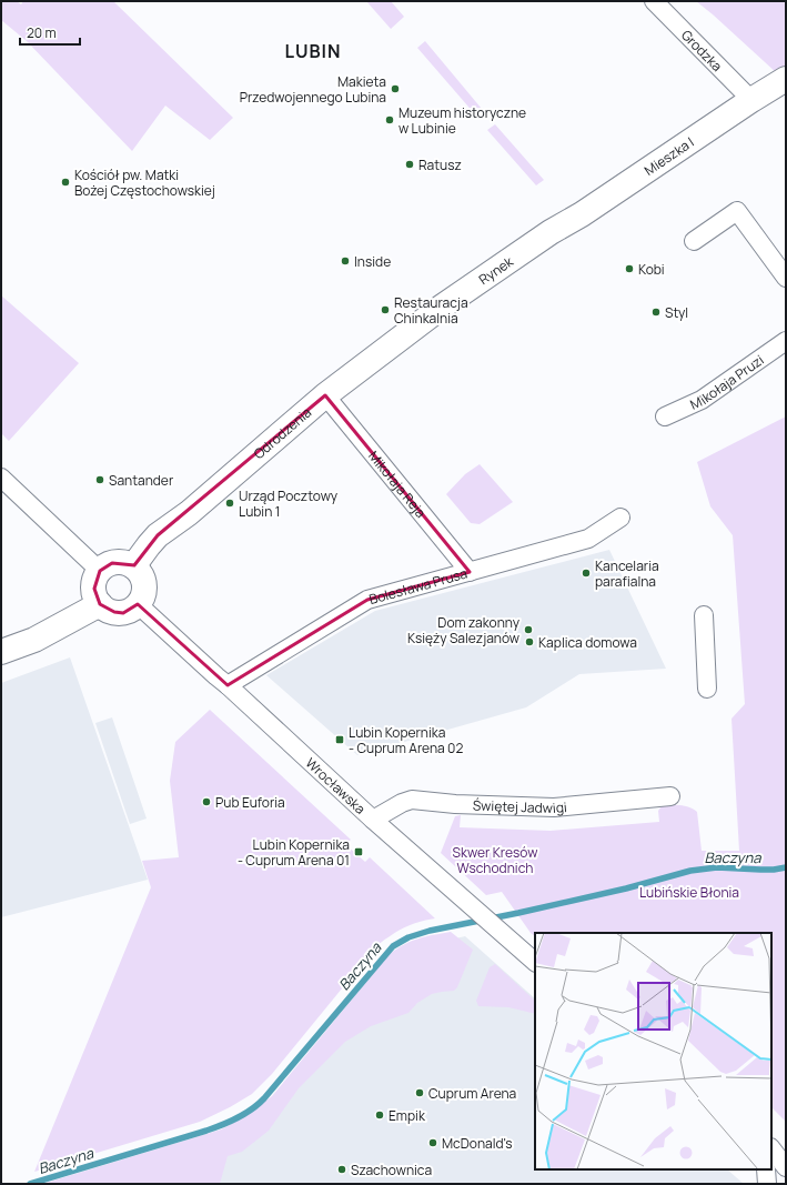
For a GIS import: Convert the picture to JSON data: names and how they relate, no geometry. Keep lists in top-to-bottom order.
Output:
{
  "streets": {
    "street": [
      "Grodzka",
      "Mieszka I",
      "Rynek",
      "Mikołaja Pruzi",
      "Odrodzenia",
      "Mikołaja Reja",
      "Bolesława Prusa",
      "Wrocławska",
      "Świętej Jadwigi"
    ]
  },
  "crossings": [
    ["Grodzka", "Mieszka I"],
    ["Mieszka I", "Rynek"],
    ["Rynek", "Odrodzenia"],
    ["Odrodzenia", "Mikołaja Reja"],
    ["Odrodzenia", "Wrocławska"],
    ["Mikołaja Reja", "Bolesława Prusa"],
    ["Bolesława Prusa", "Wrocławska"],
    ["Wrocławska", "Świętej Jadwigi"]
  ],
  "districts": ["LUBIN"],
  "water": ["Baczyna"],
  "parks": ["Skwer Kresów Wschodnich", "Lubińskie Błonia"],
  "places": {
    "other": [
      "Makieta Przedwojennego Lubina",
      "Muzeum historyczne w Lubinie",
      "Ratusz",
      "Kościół pw. Matki Bożej Częstochowskiej",
      "Inside",
      "Kobi",
      "Restauracja Chinkalnia",
      "Styl",
      "Santander",
      "Urząd Pocztowy Lubin 1",
      "Kancelaria parafialna",
      "Dom zakonny Księży Salezjanów",
      "Kaplica domowa",
      "Pub Euforia",
      "Cuprum Arena",
      "Empik",
      "McDonald's",
      "Szachownica"
    ],
    "transit": ["Lubin Kopernika - Cuprum Arena 02", "Lubin Kopernika - Cuprum Arena 01"]
  },
  "scale_bar": "20 m"
}
